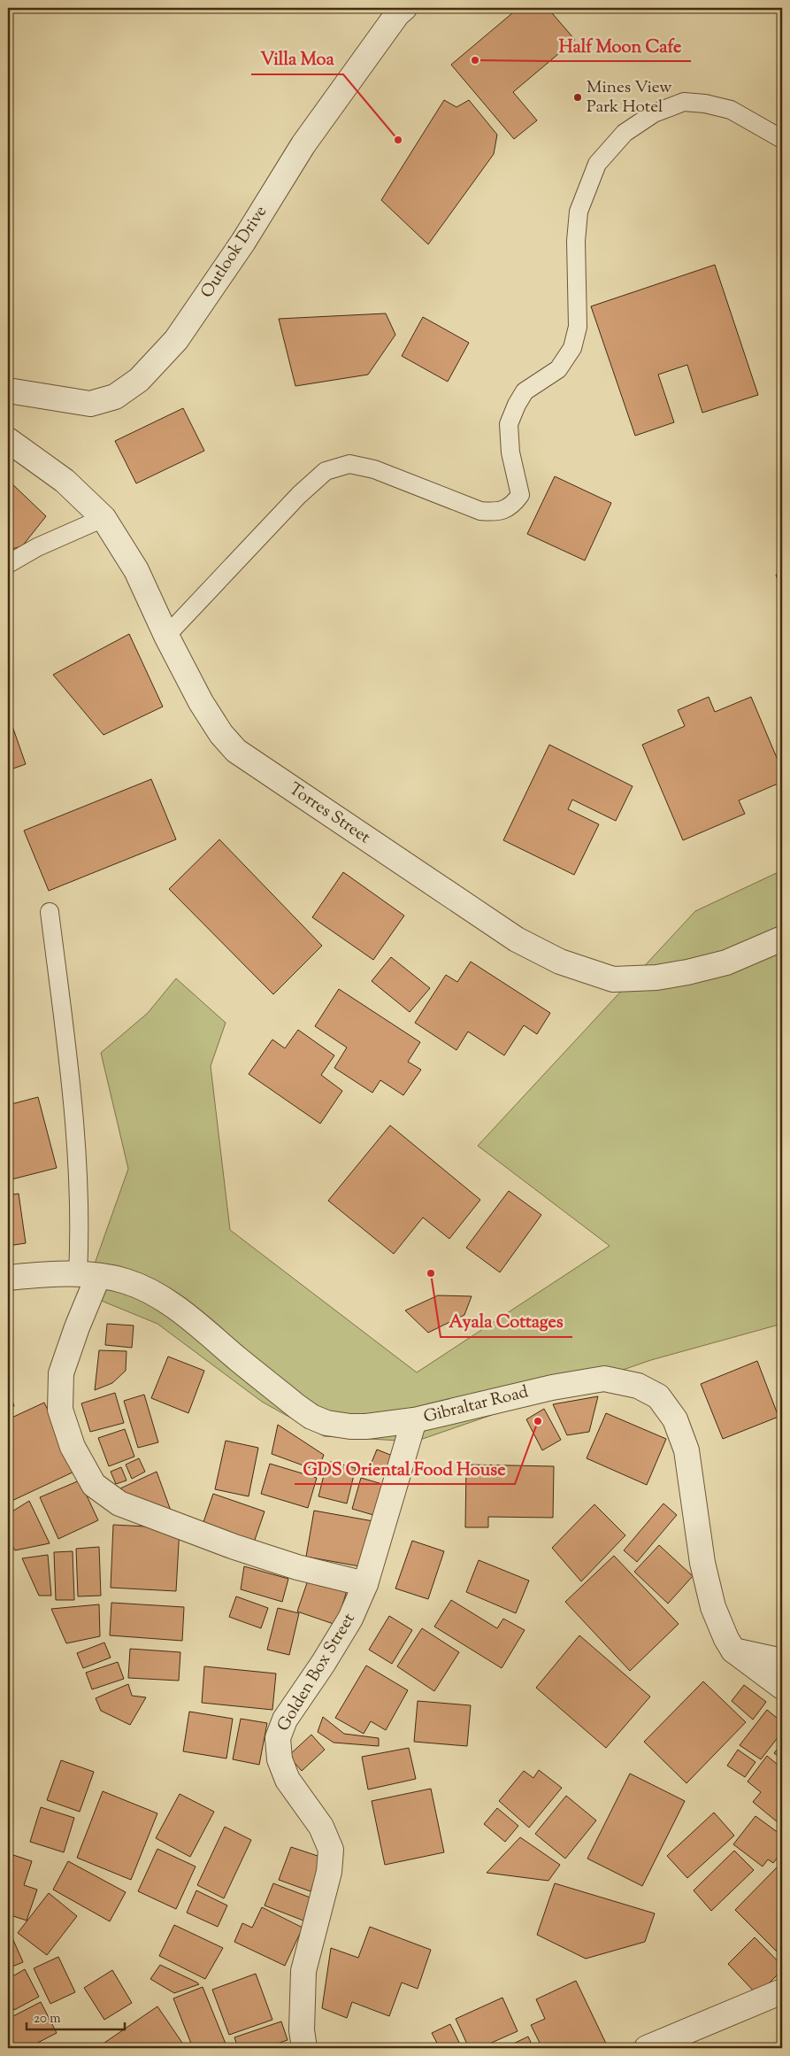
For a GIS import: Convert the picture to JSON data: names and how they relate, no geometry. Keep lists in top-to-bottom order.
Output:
{
  "streets": {
    "street": [
      "Outlook Drive",
      "Torres Street",
      "Gibraltar Road",
      "Golden Box Street"
    ]
  },
  "crossings": [
    ["Gibraltar Road", "Golden Box Street"]
  ],
  "places": [
    "Half Moon Cafe",
    "Mines View Park Hotel",
    "Villa Moa",
    "Ayala Cottages",
    "GDS Oriental Food House"
  ],
  "scale_bar": "20 m"
}
